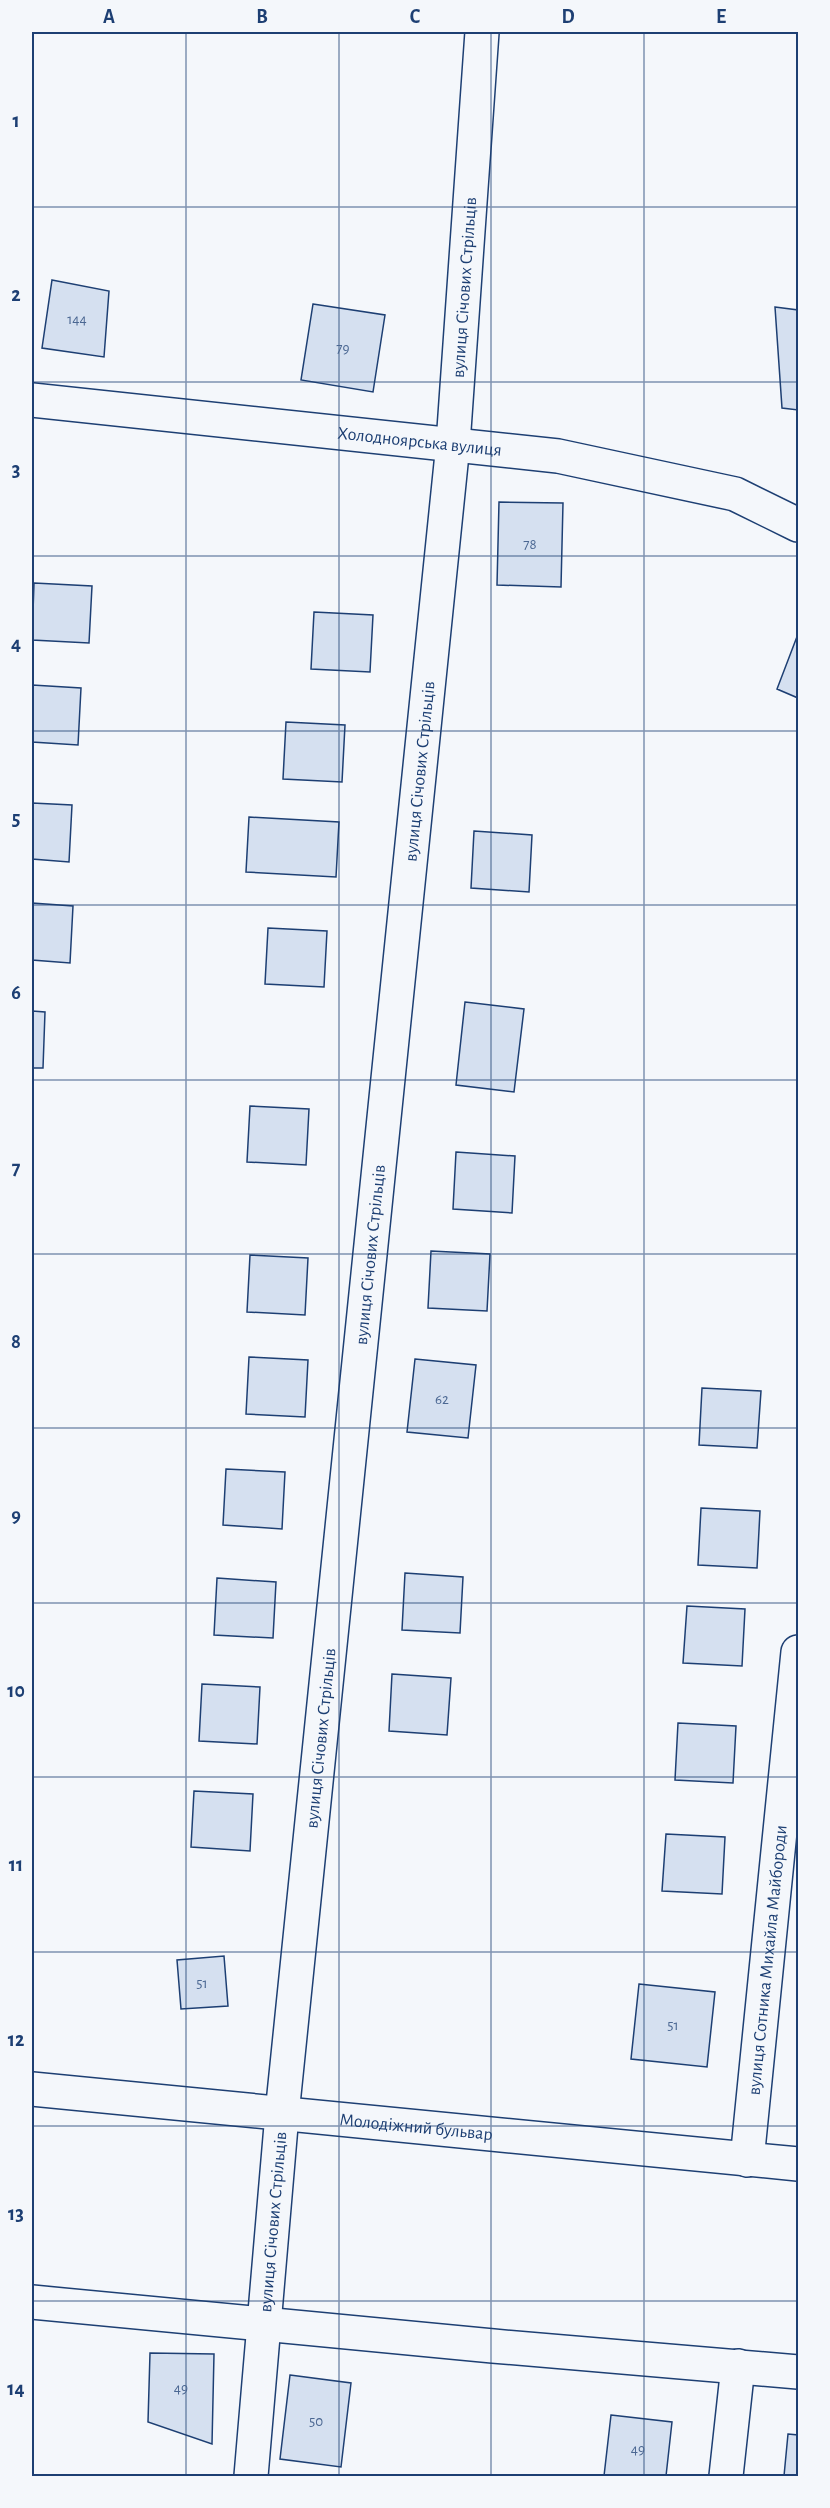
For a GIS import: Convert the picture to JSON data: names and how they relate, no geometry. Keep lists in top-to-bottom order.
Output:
{
  "streets": {
    "street": [
      "вулиця Січових Стрільців",
      "Холодноярська вулиця",
      "вулиця Сотника Михайла Майбороди",
      "Молодіжний бульвар"
    ]
  },
  "crossings": [
    ["вулиця Січових Стрільців", "Холодноярська вулиця"],
    ["вулиця Січових Стрільців", "Молодіжний бульвар"],
    ["вулиця Сотника Михайла Майбороди", "Молодіжний бульвар"]
  ],
  "house_numbers": [
    "144",
    "79",
    "78",
    "62",
    "51",
    "51",
    "49",
    "50",
    "49"
  ],
  "grid": {
    "columns": [
      "A",
      "B",
      "C",
      "D",
      "E"
    ],
    "rows": [
      "1",
      "2",
      "3",
      "4",
      "5",
      "6",
      "7",
      "8",
      "9",
      "10",
      "11",
      "12",
      "13",
      "14"
    ]
  }
}
